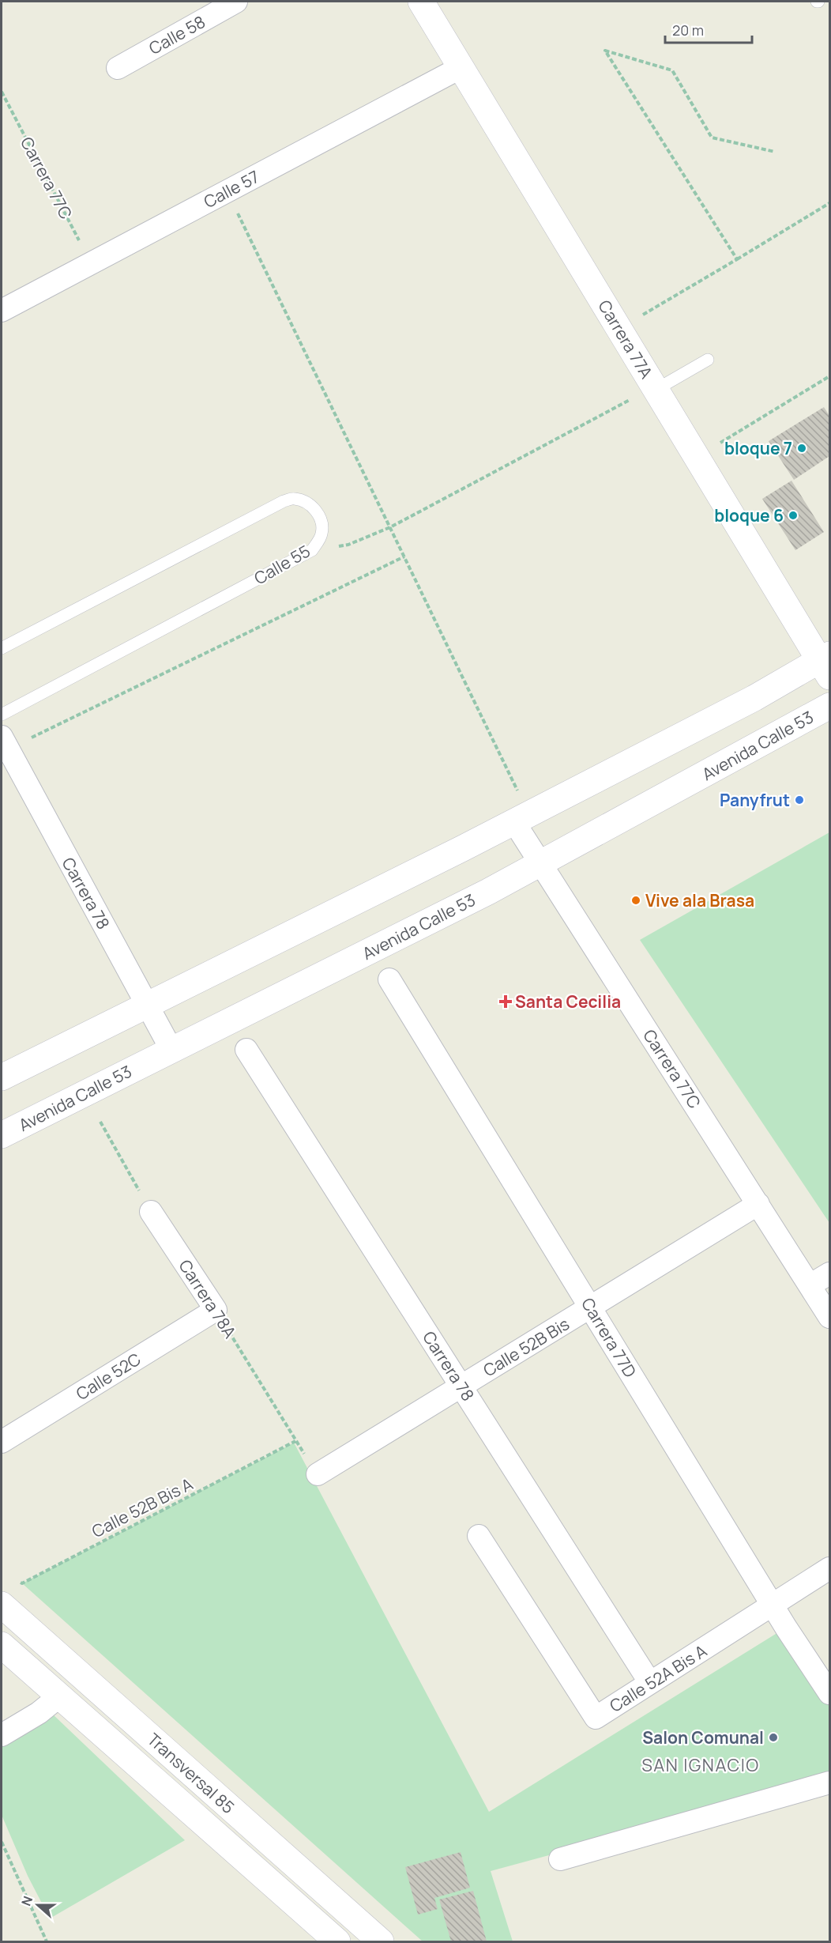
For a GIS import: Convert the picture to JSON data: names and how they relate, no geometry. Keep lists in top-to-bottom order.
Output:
{
  "streets": {
    "street": [
      "Calle 58",
      "Carrera 77C",
      "Calle 57",
      "Carrera 77A",
      "Avenida Calle 53",
      "Carrera 78",
      "Carrera 78A",
      "Carrera 77D",
      "Calle 52B Bis",
      "Calle 52C",
      "Calle 52A Bis A",
      "Transversal 85"
    ],
    "lane": ["Calle 55"],
    "path": ["Calle 52B Bis A"]
  },
  "crossings": [
    ["Carrera 77C", "Calle 57"],
    ["Carrera 77C", "Avenida Calle 53"],
    ["Carrera 77C", "Calle 52B Bis"],
    ["Calle 57", "Carrera 77A"],
    ["Avenida Calle 53", "Carrera 78"],
    ["Carrera 78", "Calle 52B Bis"],
    ["Carrera 78", "Calle 52A Bis A"],
    ["Carrera 78A", "Calle 52B Bis"],
    ["Carrera 78A", "Calle 52C"],
    ["Carrera 78A", "Calle 52B Bis A"],
    ["Carrera 77D", "Calle 52B Bis"],
    ["Carrera 77D", "Calle 52A Bis A"]
  ],
  "districts": ["SAN IGNACIO"],
  "places": {
    "other": [
      "bloque 7",
      "bloque 6",
      "Panyfrut",
      "Vive ala Brasa",
      "Salon Comunal"
    ],
    "health": ["Santa Cecilia"]
  },
  "scale_bar": "20 m",
  "north": "left"
}
